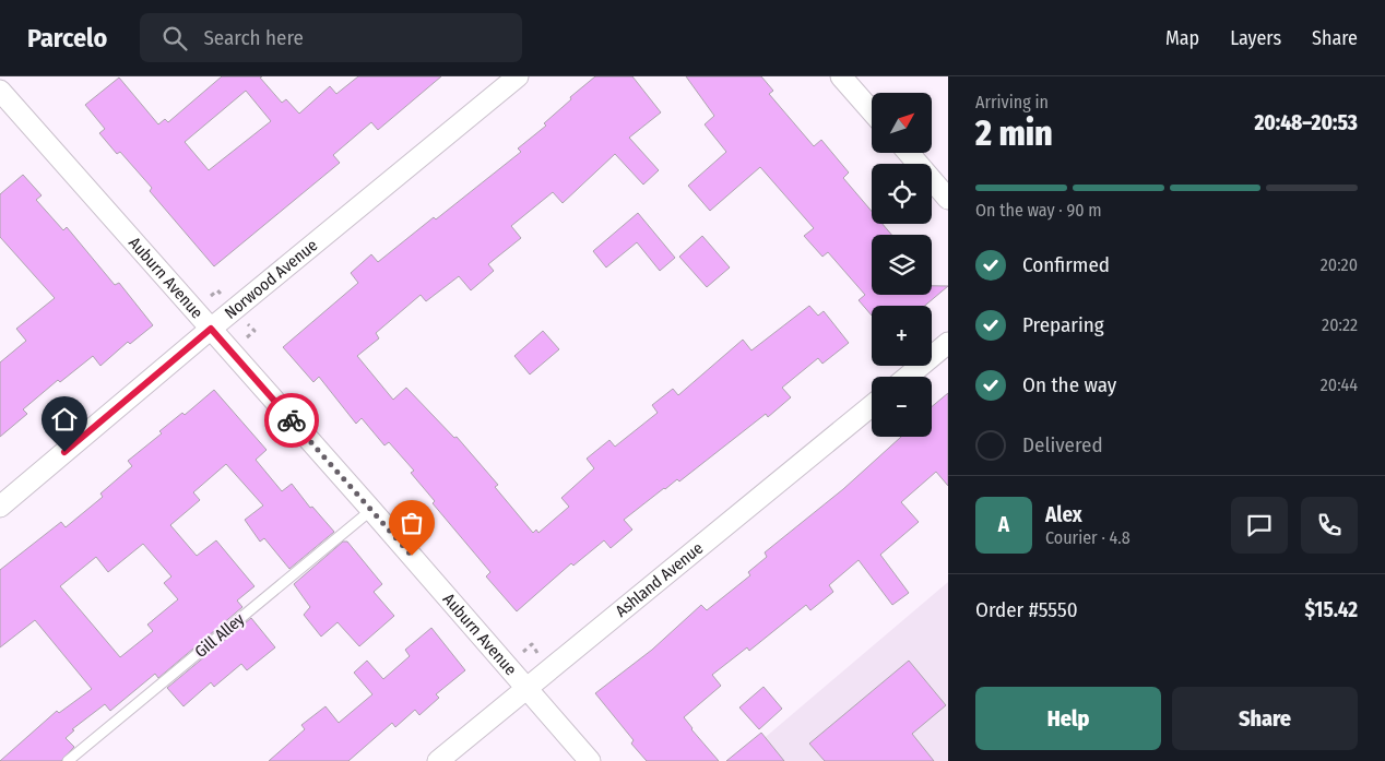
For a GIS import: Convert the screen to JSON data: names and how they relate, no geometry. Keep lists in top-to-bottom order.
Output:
{
  "streets": {
    "street": ["Auburn Avenue", "Norwood Avenue", "Ashland Avenue"],
    "lane": ["Gill Alley"]
  },
  "crossings": [
    ["Auburn Avenue", "Norwood Avenue"],
    ["Auburn Avenue", "Ashland Avenue"],
    ["Auburn Avenue", "Gill Alley"]
  ],
  "north": "top right",
  "page": {
    "header": "Parcelo",
    "search": "Search here",
    "nav": ["Map", "Layers", "Share"],
    "heading": ["2 min", "Arriving in", "20:48–20:53"],
    "panel": [
      "Alex",
      "Courier · 4.8",
      "Order #5550",
      "$15.42"
    ],
    "map_buttons": ["+", "−"],
    "bar": "On the way · 90 m",
    "list": [
      ["Confirmed", "20:20"],
      ["Preparing", "20:22"],
      ["On the way", "20:44"],
      "Delivered"
    ],
    "round": "A",
    "buttons": ["Help", "Share"]
  }
}
